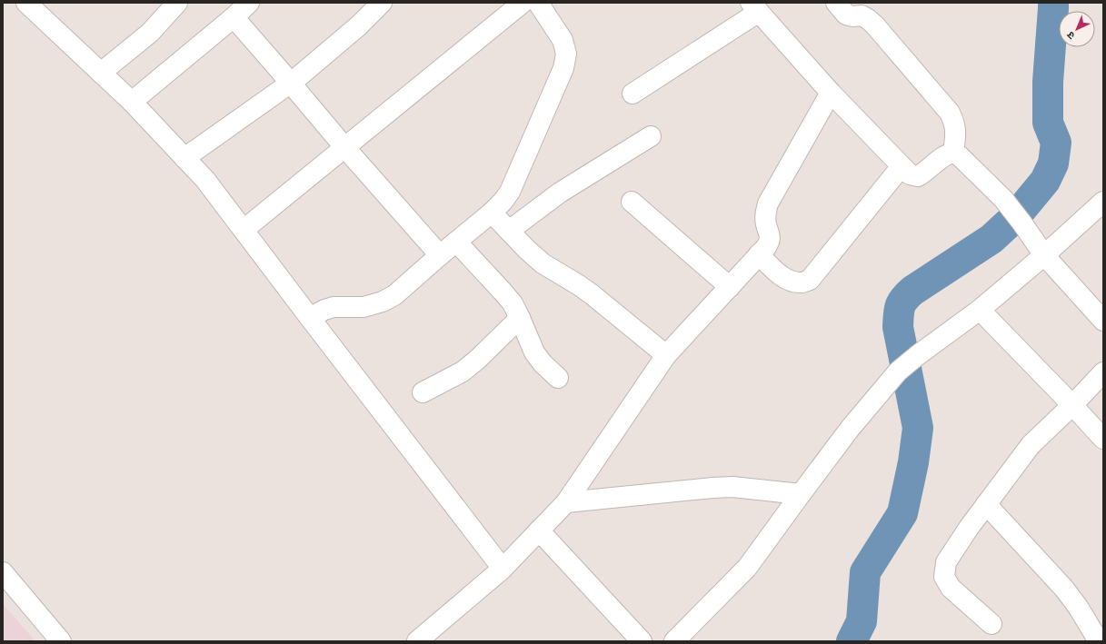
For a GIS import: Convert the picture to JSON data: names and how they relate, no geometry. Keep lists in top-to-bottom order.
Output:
{
  "north": "bottom left"
}
